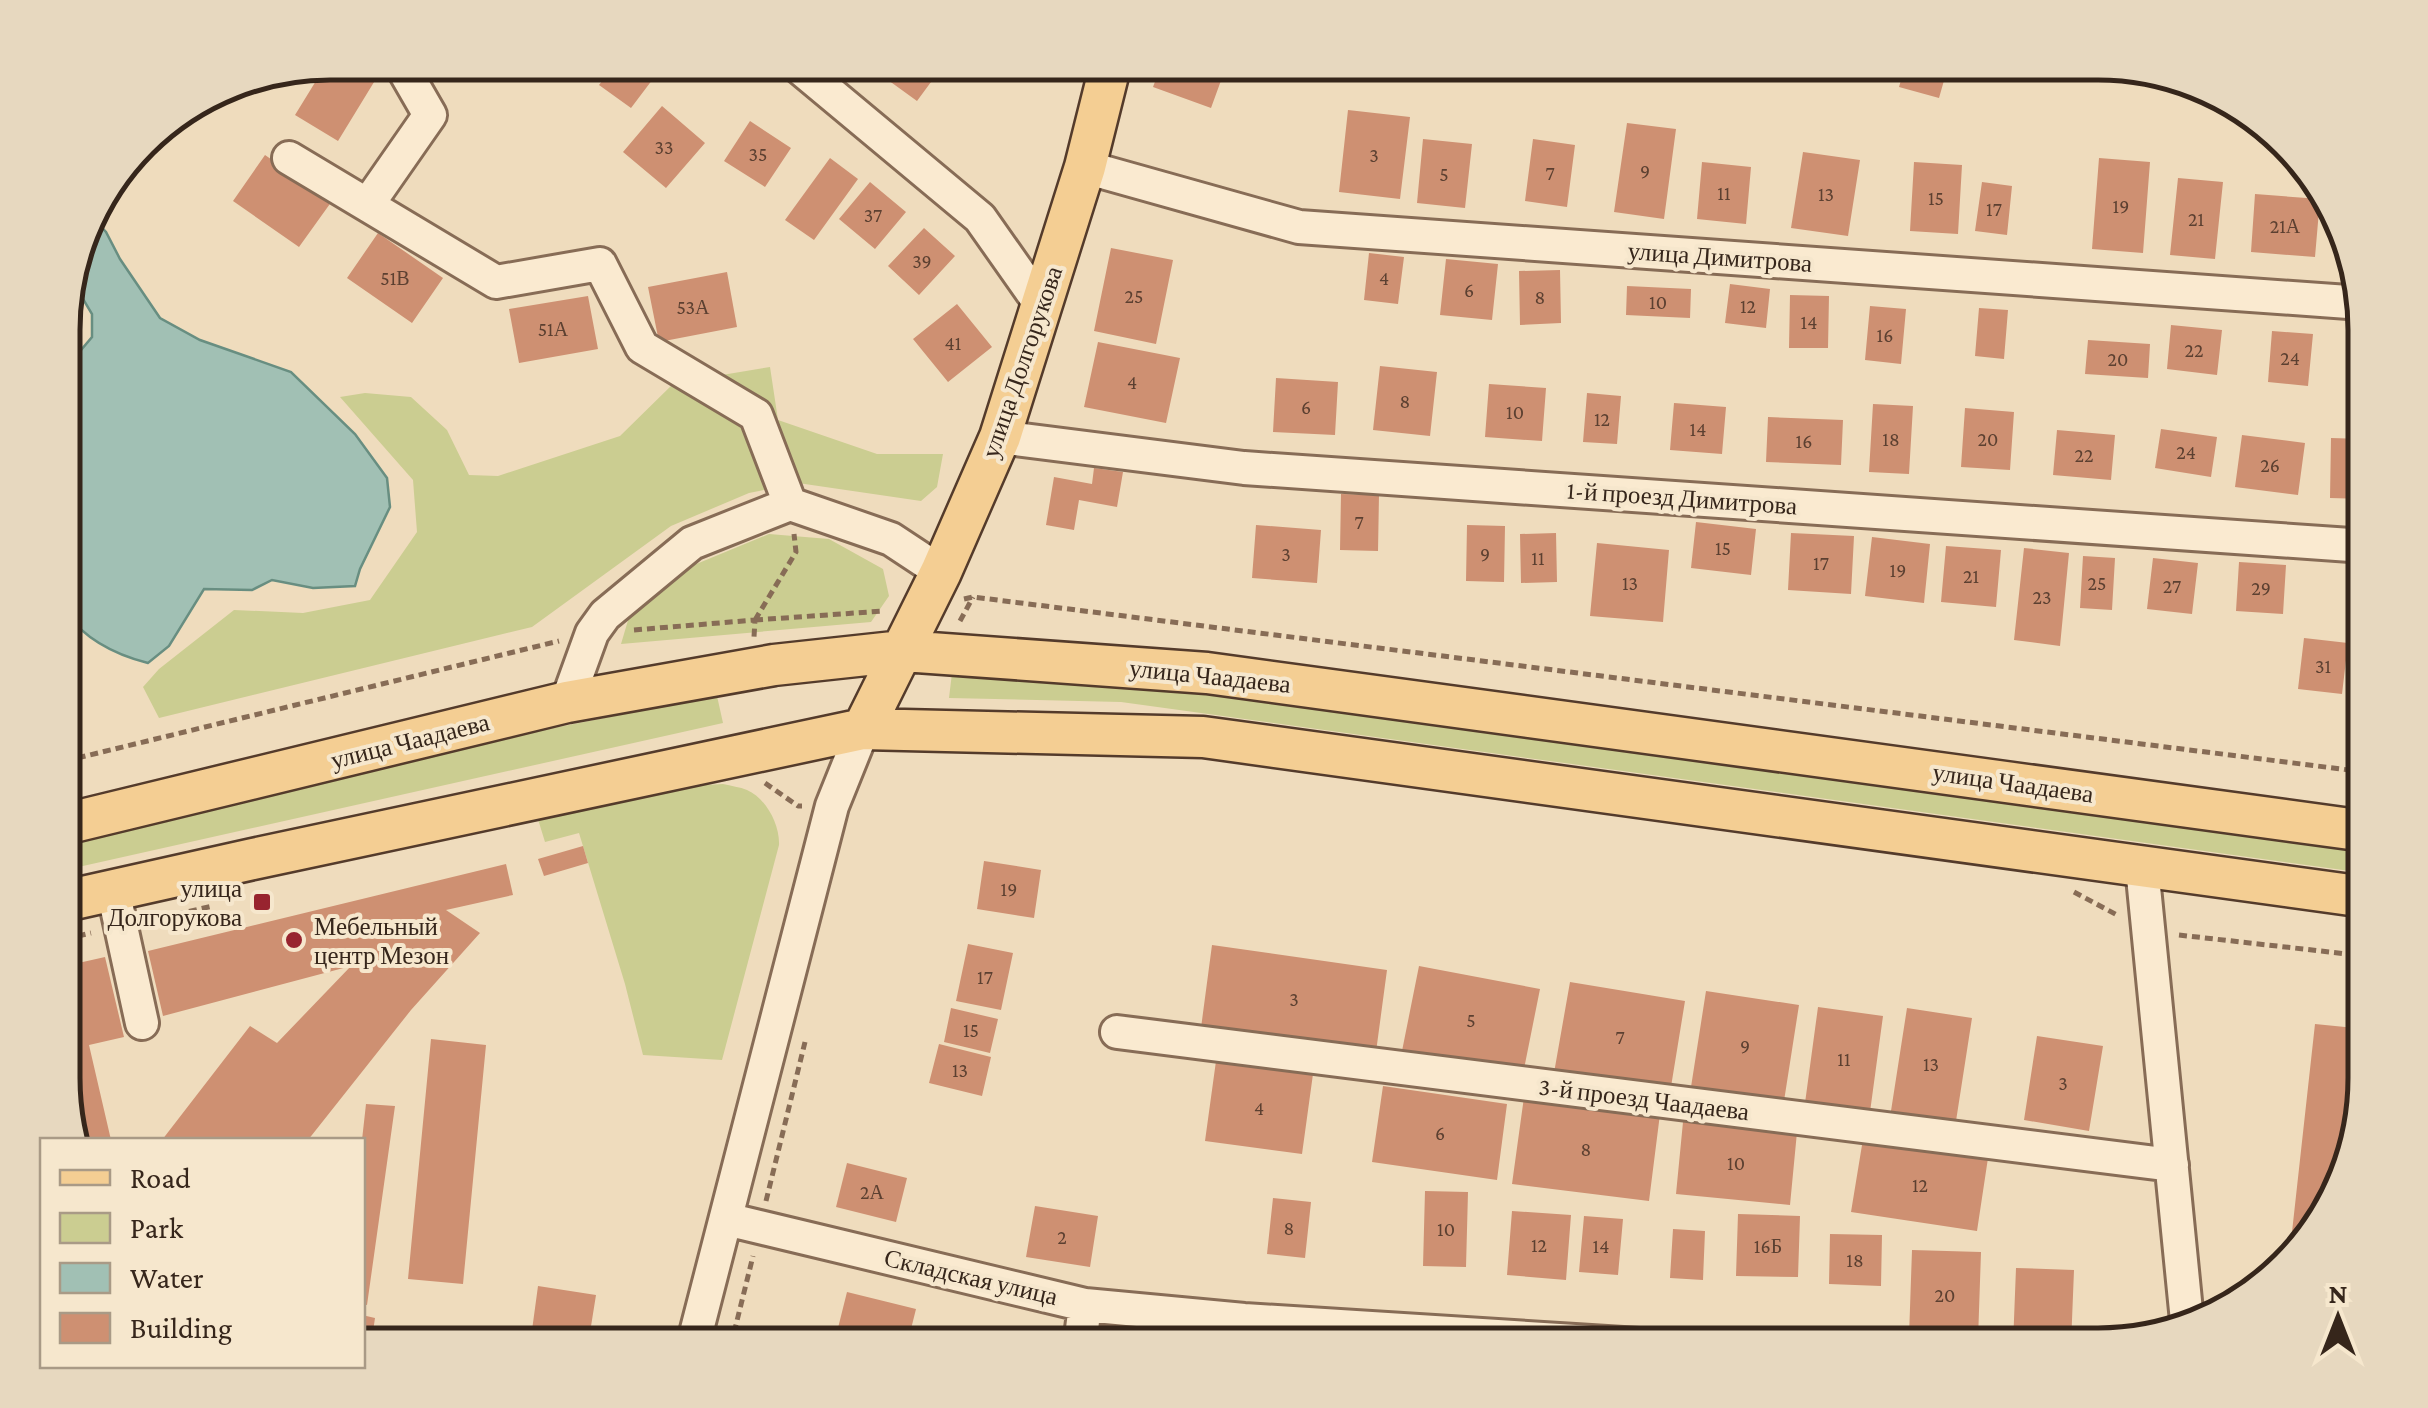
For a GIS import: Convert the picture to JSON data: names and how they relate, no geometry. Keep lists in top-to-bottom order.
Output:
{
  "streets": {
    "main road": ["улица Долгорукова", "улица Чаадаева"],
    "street": [
      "улица Димитрова",
      "1-й проезд Димитрова",
      "3-й проезд Чаадаева",
      "Складская улица"
    ]
  },
  "crossings": [
    ["улица Димитрова", "улица Долгорукова"],
    ["улица Долгорукова", "1-й проезд Димитрова"],
    ["улица Долгорукова", "улица Чаадаева"]
  ],
  "places": {
    "transit": ["улица Долгорукова"],
    "other": ["Мебельный центр Мезон"]
  },
  "house_numbers": [
    "33",
    "35",
    "3",
    "9",
    "7",
    "5",
    "11",
    "13",
    "15",
    "19",
    "17",
    "37",
    "21",
    "21А",
    "39",
    "51В",
    "4",
    "6",
    "25",
    "8",
    "10",
    "12",
    "53А",
    "14",
    "51А",
    "16",
    "41",
    "22",
    "24",
    "20",
    "4",
    "8",
    "6",
    "10",
    "12",
    "14",
    "18",
    "20",
    "16",
    "24",
    "22",
    "26",
    "7",
    "15",
    "3",
    "9",
    "11",
    "17",
    "19",
    "21",
    "13",
    "25",
    "27",
    "29",
    "23",
    "31",
    "19",
    "17",
    "3",
    "5",
    "15",
    "7",
    "9",
    "11",
    "13",
    "13",
    "3",
    "4",
    "6",
    "8",
    "10",
    "12",
    "2А",
    "8",
    "10",
    "2",
    "12",
    "14",
    "16Б",
    "18",
    "20"
  ],
  "legend": [
    "Road",
    "Park",
    "Water",
    "Building"
  ],
  "north": "top"
}
